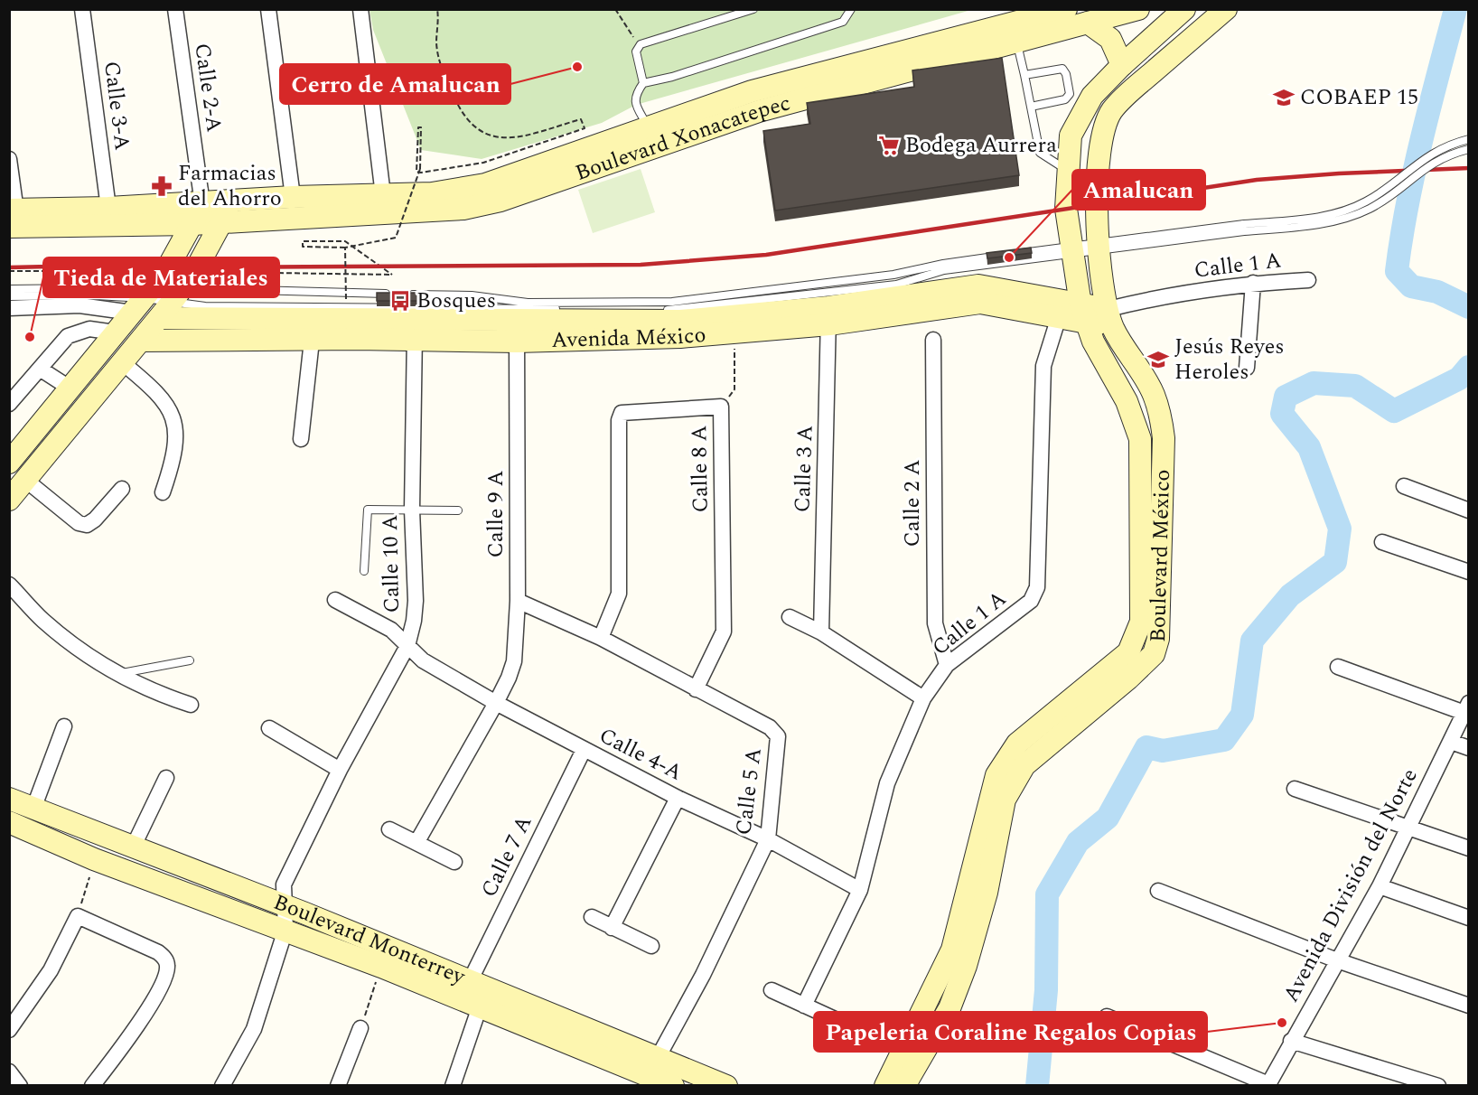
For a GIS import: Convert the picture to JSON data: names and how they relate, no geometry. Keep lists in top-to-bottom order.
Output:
{
  "streets": {
    "street": [
      "Calle 2-A",
      "Calle 3-A",
      "Boulevard Xonacatepec",
      "Calle 1 A",
      "Avenida México",
      "Calle 8 A",
      "Calle 3 A",
      "Calle 2 A",
      "Calle 9 A",
      "Boulevard México",
      "Calle 10 A",
      "Calle 4-A",
      "Calle 5 A",
      "Calle 7 A",
      "Avenida División del Norte",
      "Boulevard Monterrey"
    ]
  },
  "crossings": [
    ["Calle 1 A", "Avenida México"],
    ["Calle 1 A", "Calle 2 A"],
    ["Calle 1 A", "Boulevard México"],
    ["Calle 1 A", "Calle 4-A"],
    ["Avenida México", "Calle 3 A"],
    ["Avenida México", "Calle 9 A"],
    ["Avenida México", "Boulevard México"],
    ["Avenida México", "Calle 10 A"],
    ["Calle 8 A", "Calle 5 A"],
    ["Calle 9 A", "Calle 4-A"],
    ["Calle 9 A", "Calle 5 A"],
    ["Calle 10 A", "Calle 4-A"],
    ["Calle 10 A", "Boulevard Monterrey"],
    ["Calle 4-A", "Calle 5 A"],
    ["Calle 4-A", "Calle 7 A"],
    ["Calle 5 A", "Boulevard Monterrey"],
    ["Calle 7 A", "Boulevard Monterrey"]
  ],
  "places": {
    "other": [
      "Cerro de Amalucan",
      "Amalucan",
      "Tieda de Materiales",
      "Papeleria Coraline Regalos Copias"
    ],
    "school or university": ["COBAEP 15", "Jesús Reyes Heroles"],
    "supermarket": ["Bodega Aurrera"],
    "pharmacy": ["Farmacias del Ahorro"],
    "bus stop": ["Bosques"]
  }
}
